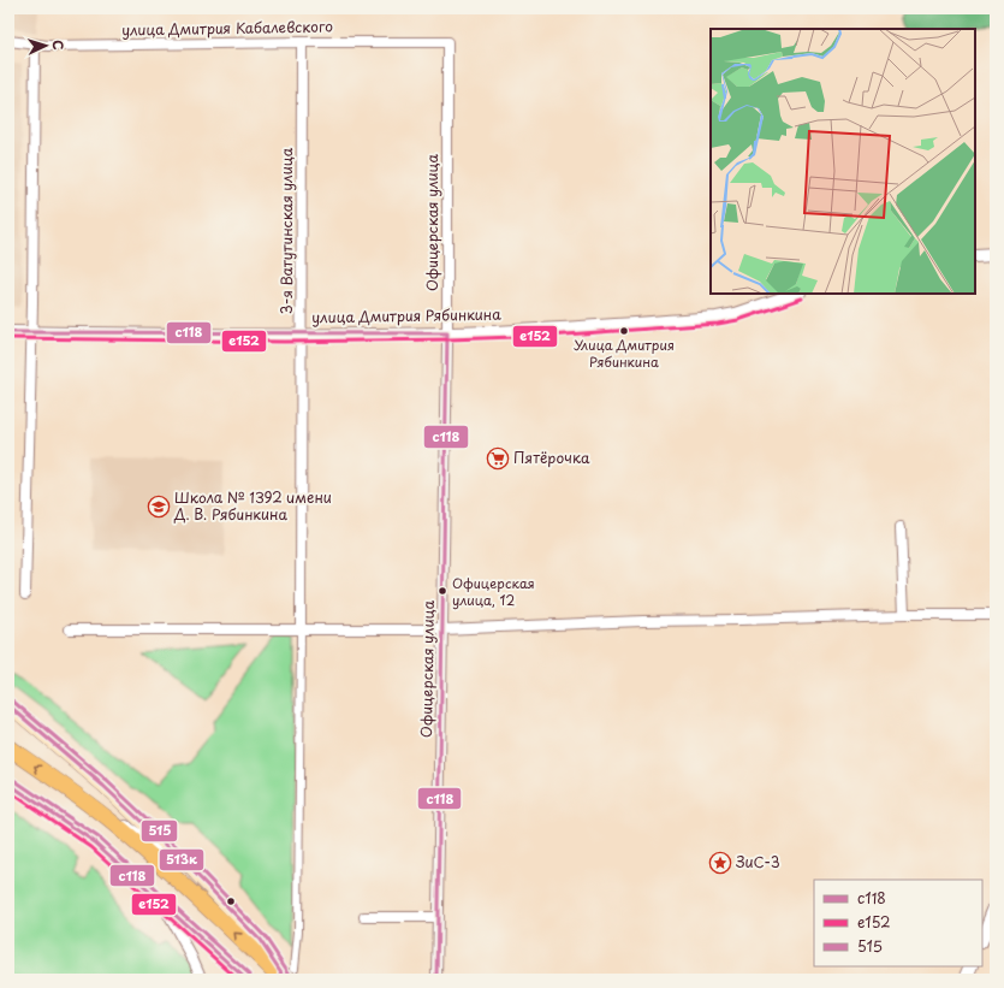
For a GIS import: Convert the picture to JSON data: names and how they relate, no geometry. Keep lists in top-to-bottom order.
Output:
{
  "streets": {
    "street": [
      "улица Дмитрия Кабалевского",
      "Офицерская улица",
      "3-я Ватутинская улица",
      "улица Дмитрия Рябинкина"
    ]
  },
  "crossings": [
    ["улица Дмитрия Кабалевского", "Офицерская улица"],
    ["улица Дмитрия Кабалевского", "3-я Ватутинская улица"],
    ["Офицерская улица", "улица Дмитрия Рябинкина"],
    ["3-я Ватутинская улица", "улица Дмитрия Рябинкина"]
  ],
  "places": {
    "other": ["Улица Дмитрия Рябинкина", "Офицерская улица, 12"],
    "supermarket": ["Пятёрочка"],
    "school or university": ["Школа № 1392 имени Д. В. Рябинкина"],
    "place": ["ЗиС-3"]
  },
  "lines": [
    "transit line е152",
    "transit line с118",
    "transit line 515",
    "transit line 513к"
  ],
  "legend": ["с118", "е152", "515"],
  "north": "right"
}
